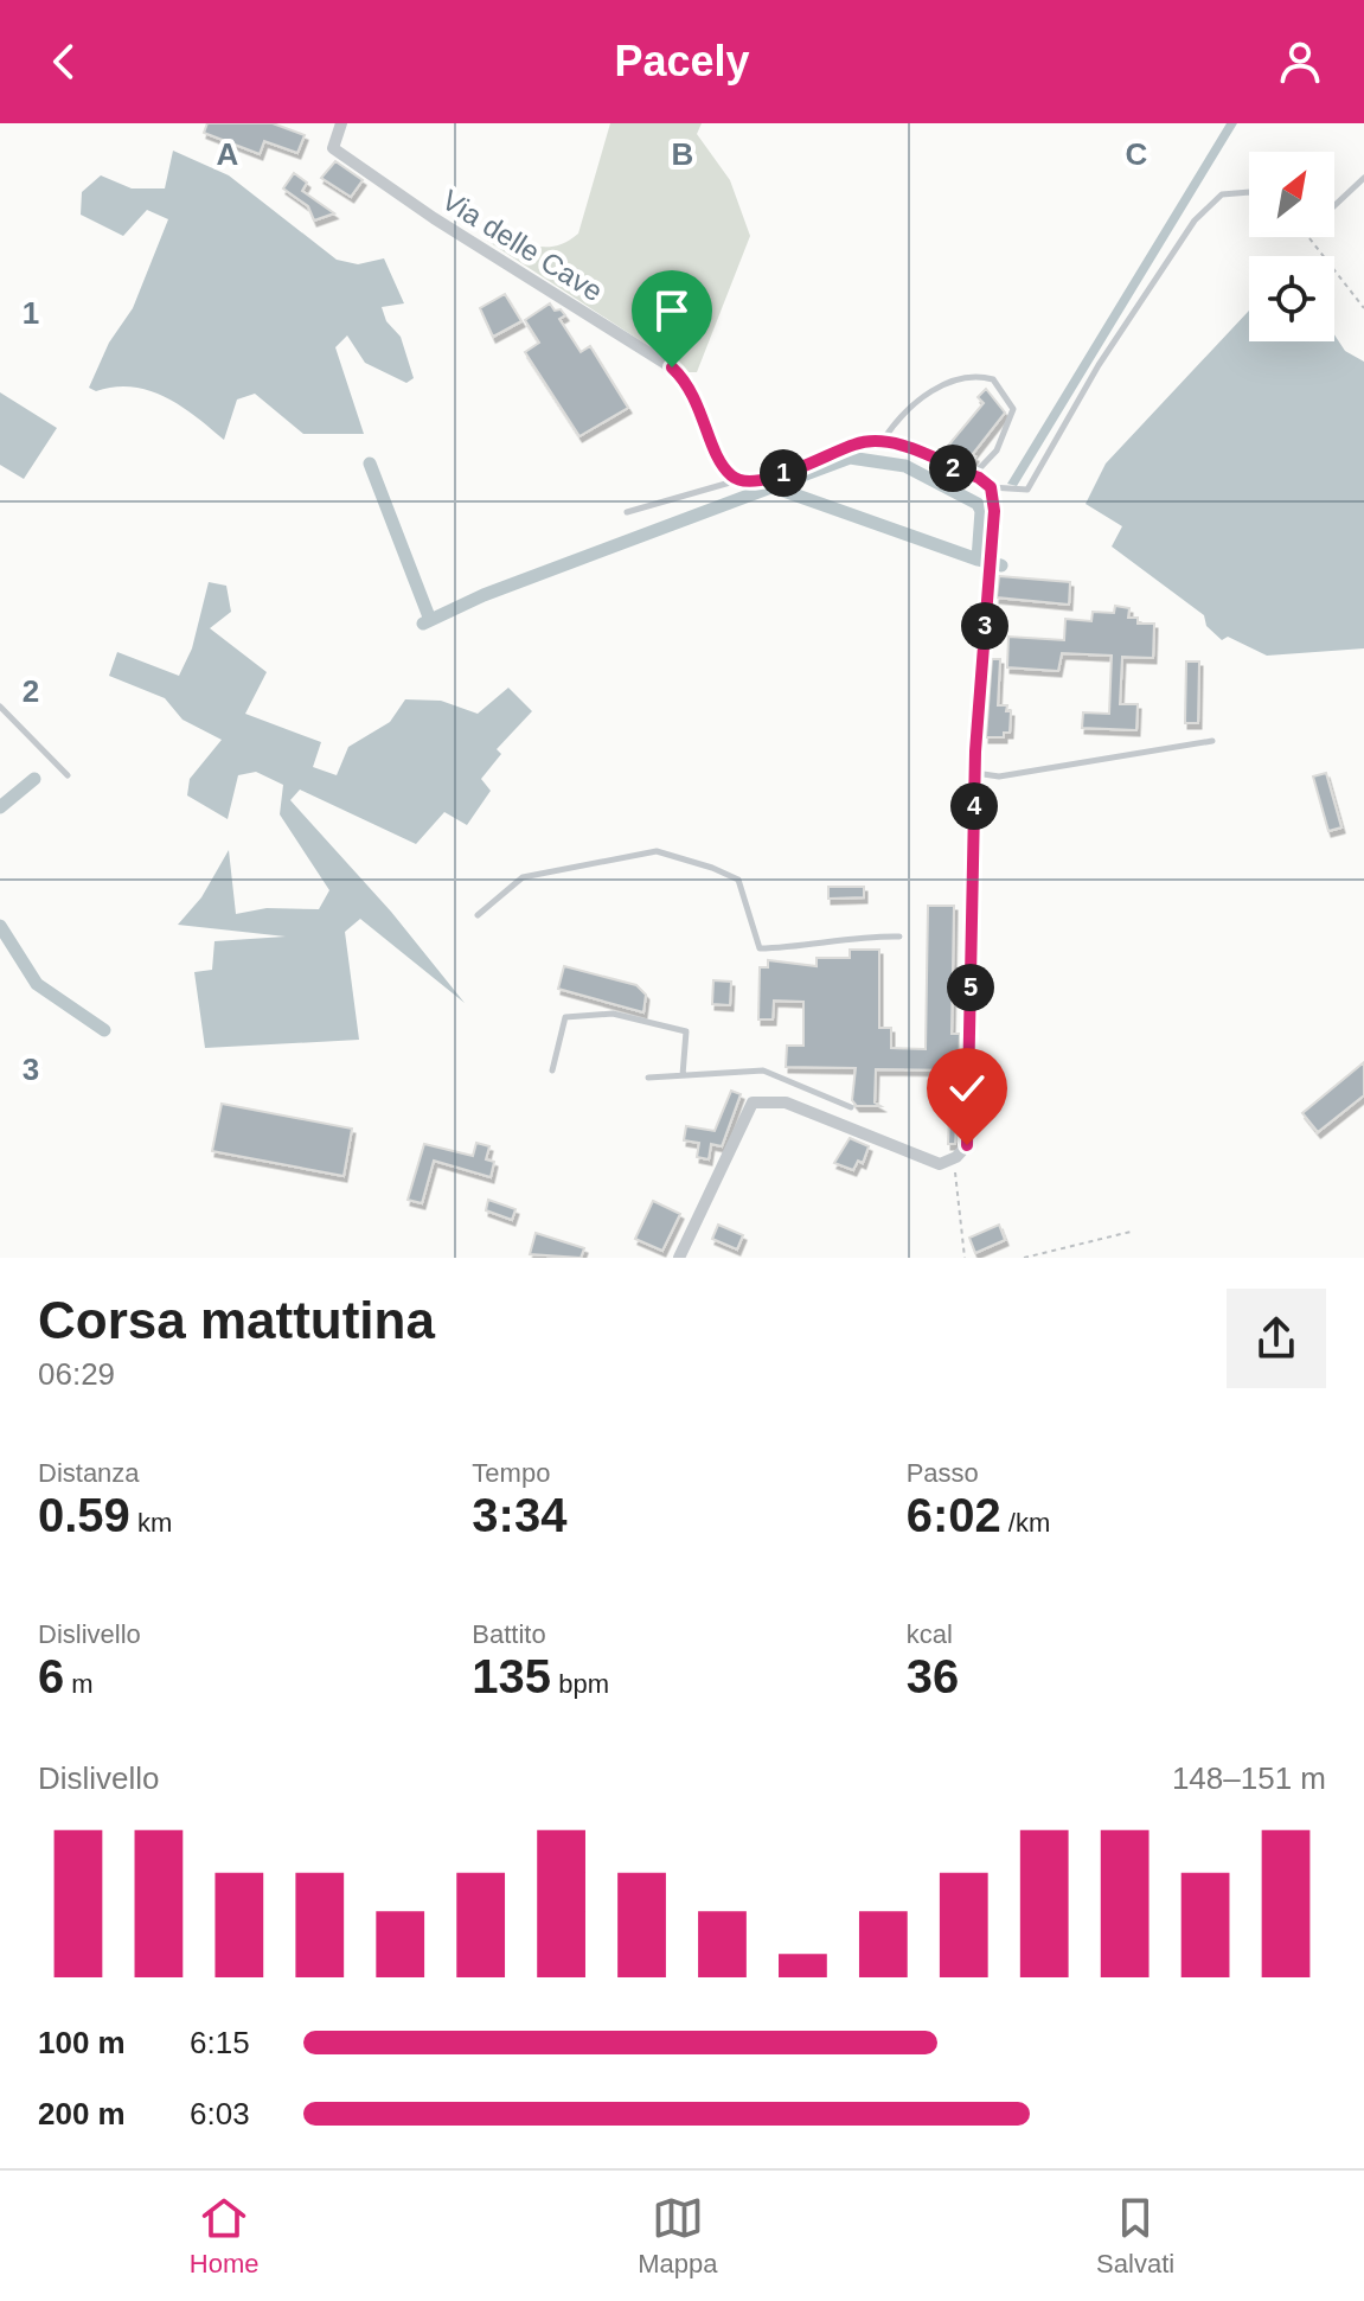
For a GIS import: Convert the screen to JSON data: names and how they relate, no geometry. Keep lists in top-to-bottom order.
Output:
{
  "streets": {
    "street": ["Via delle Cave"]
  },
  "north": "top right",
  "page": {
    "header": "Pacely",
    "pins": [
      "2",
      "1",
      "3",
      "4",
      "5"
    ],
    "heading": ["Corsa mattutina", "06:29"],
    "stats": [
      ["Distanza", "0.59 km"],
      ["Tempo", "3:34"],
      ["Passo", "6:02 /km"],
      ["Dislivello", "6 m"],
      ["Battito", "135 bpm"],
      ["kcal", "36"]
    ],
    "chart": ["Dislivello", "148–151 m"],
    "list": [
      {
        "name": "100 m",
        "note": "6:15"
      },
      {
        "name": "200 m",
        "note": "6:03"
      }
    ],
    "tabs": ["Home", "Mappa", "Salvati"]
  },
  "grid": {
    "columns": ["A", "B", "C"],
    "rows": ["1", "2", "3"]
  }
}
